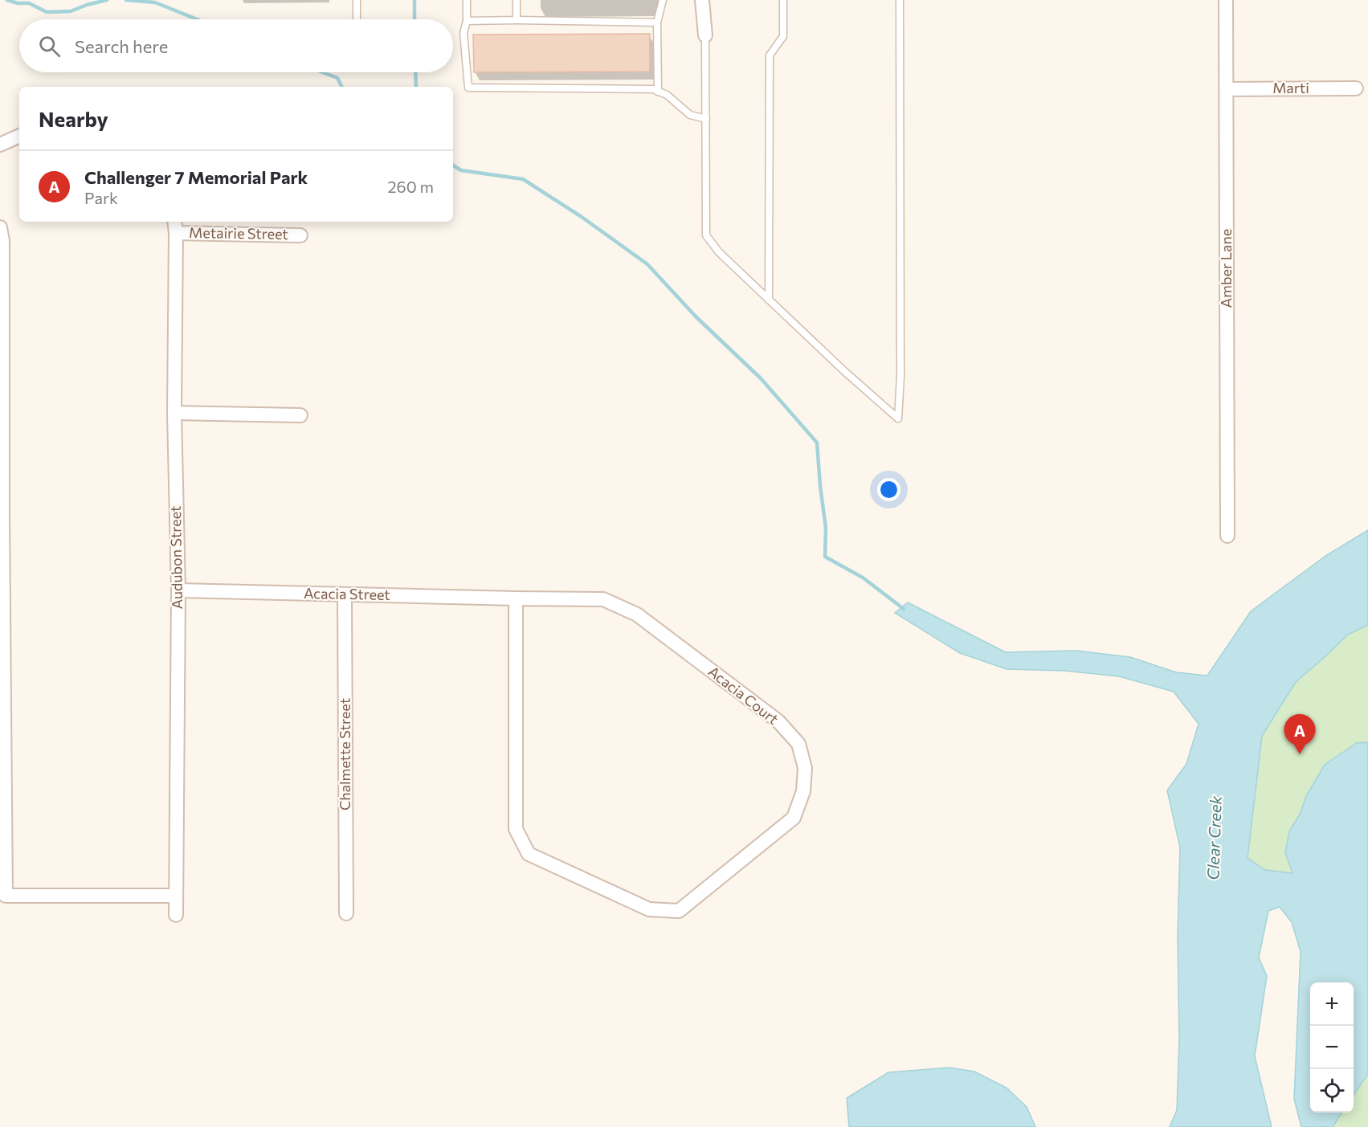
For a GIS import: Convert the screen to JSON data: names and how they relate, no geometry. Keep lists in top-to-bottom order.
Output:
{
  "streets": {
    "street": [
      "Marti",
      "Metairie Street",
      "Amber Lane",
      "Audubon Street",
      "Acacia Street",
      "Acacia Court",
      "Chalmette Street"
    ]
  },
  "crossings": [
    ["Marti", "Amber Lane"],
    ["Metairie Street", "Audubon Street"],
    ["Audubon Street", "Acacia Street"],
    ["Acacia Street", "Acacia Court"],
    ["Acacia Street", "Chalmette Street"]
  ],
  "water": ["Clear Creek"],
  "page": {
    "search": "Search here",
    "heading": "Nearby",
    "list": [
      {
        "mark": "A",
        "name": "Challenger 7 Memorial Park",
        "note": "Park",
        "value": "260 m"
      }
    ],
    "pins": "A",
    "map_buttons": ["+", "−"]
  }
}
